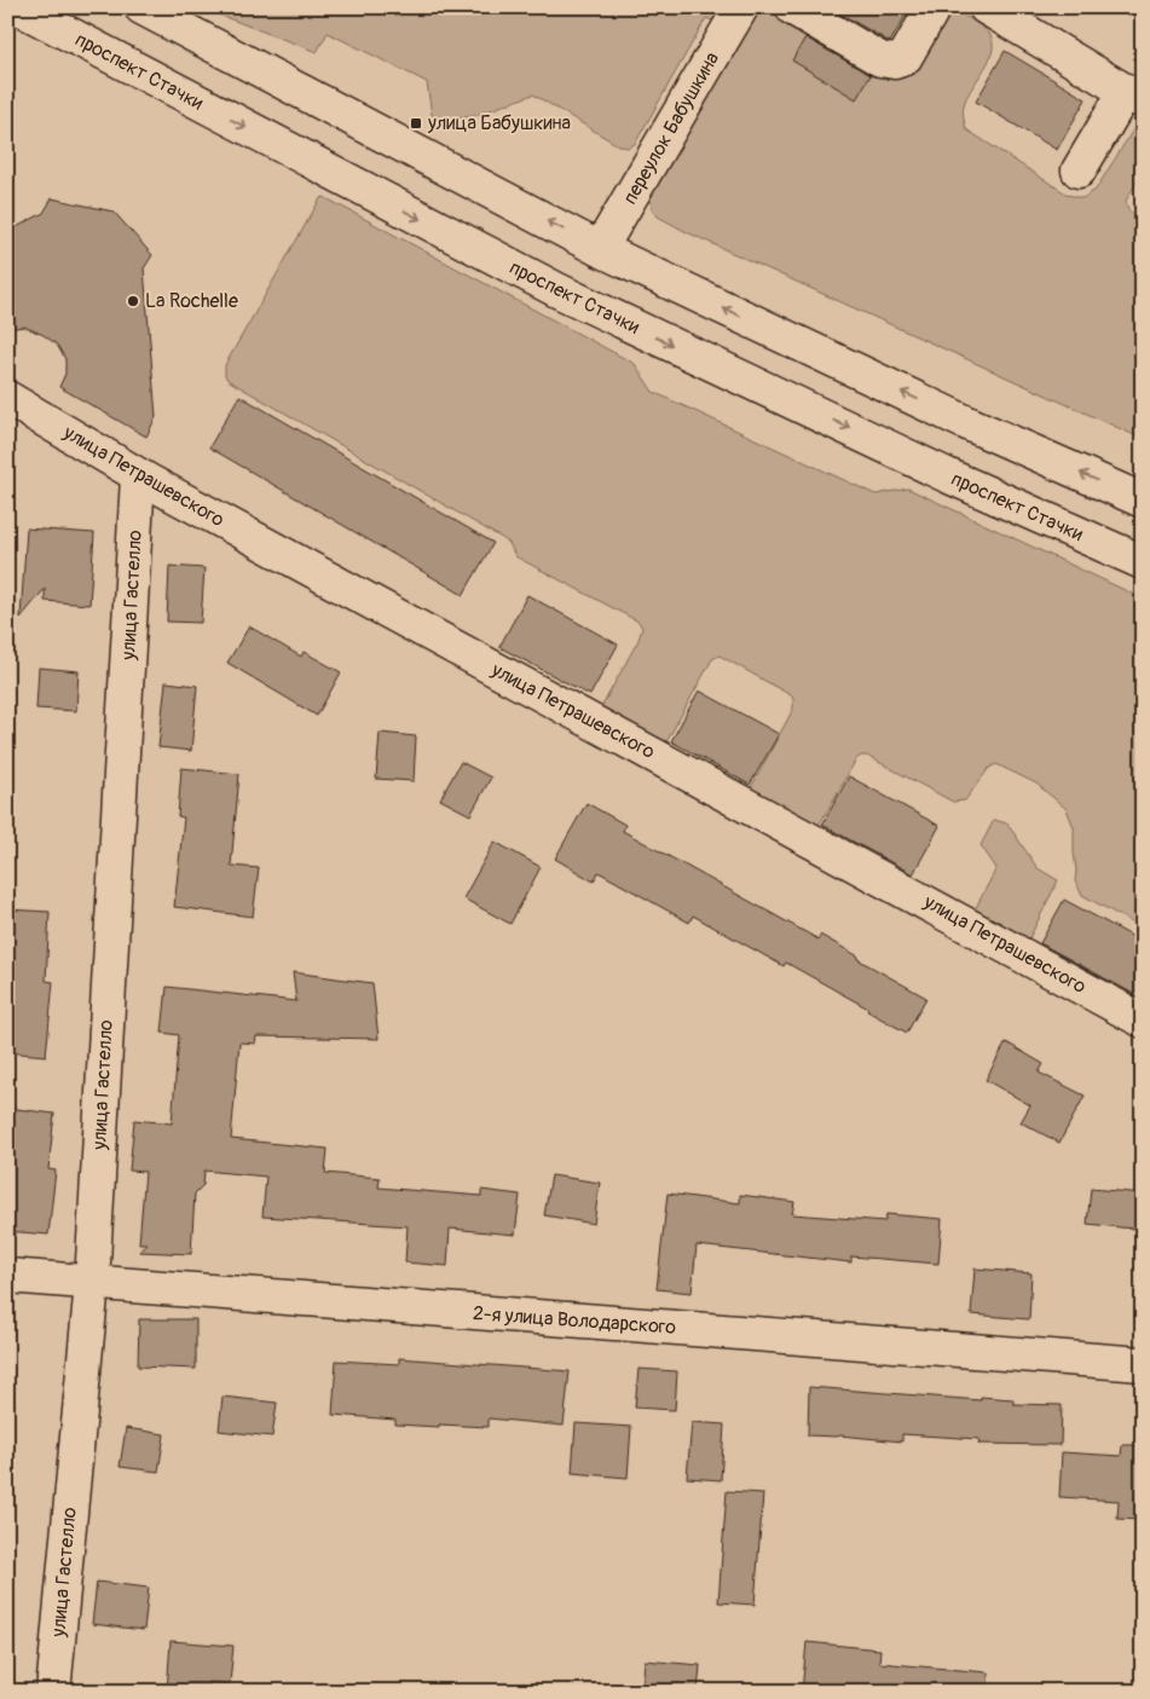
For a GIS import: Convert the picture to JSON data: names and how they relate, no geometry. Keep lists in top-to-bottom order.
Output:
{
  "streets": {
    "street": [
      "проспект Стачки",
      "переулок Бабушкина",
      "улица Петрашевского",
      "улица Гастелло",
      "2-я улица Володарского"
    ]
  },
  "crossings": [
    ["улица Петрашевского", "улица Гастелло"],
    ["улица Гастелло", "2-я улица Володарского"]
  ],
  "places": {
    "transit": ["улица Бабушкина"],
    "other": ["La Rochelle"]
  }
}
